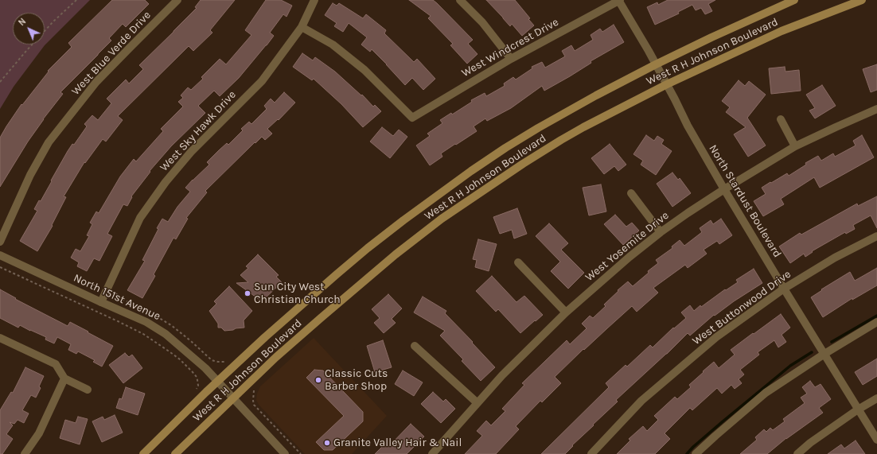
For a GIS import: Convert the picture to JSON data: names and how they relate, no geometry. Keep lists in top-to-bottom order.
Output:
{
  "streets": {
    "main road": ["West R H Johnson Boulevard"],
    "street": [
      "West Windcrest Drive",
      "West Blue Verde Drive",
      "West Sky Hawk Drive",
      "North Stardust Boulevard",
      "West Yosemite Drive",
      "North 151st Avenue",
      "West Buttonwood Drive"
    ]
  },
  "crossings": [
    ["West Windcrest Drive", "West Sky Hawk Drive"],
    ["West Windcrest Drive", "North Stardust Boulevard"],
    ["West R H Johnson Boulevard", "North Stardust Boulevard"],
    ["West R H Johnson Boulevard", "North 151st Avenue"],
    ["West Sky Hawk Drive", "North 151st Avenue"],
    ["North Stardust Boulevard", "West Yosemite Drive"],
    ["North Stardust Boulevard", "West Buttonwood Drive"]
  ],
  "places": ["Sun City West Christian Church", "Classic Cuts Barber Shop", "Granite Valley Hair & Nail"],
  "north": "top left"
}
